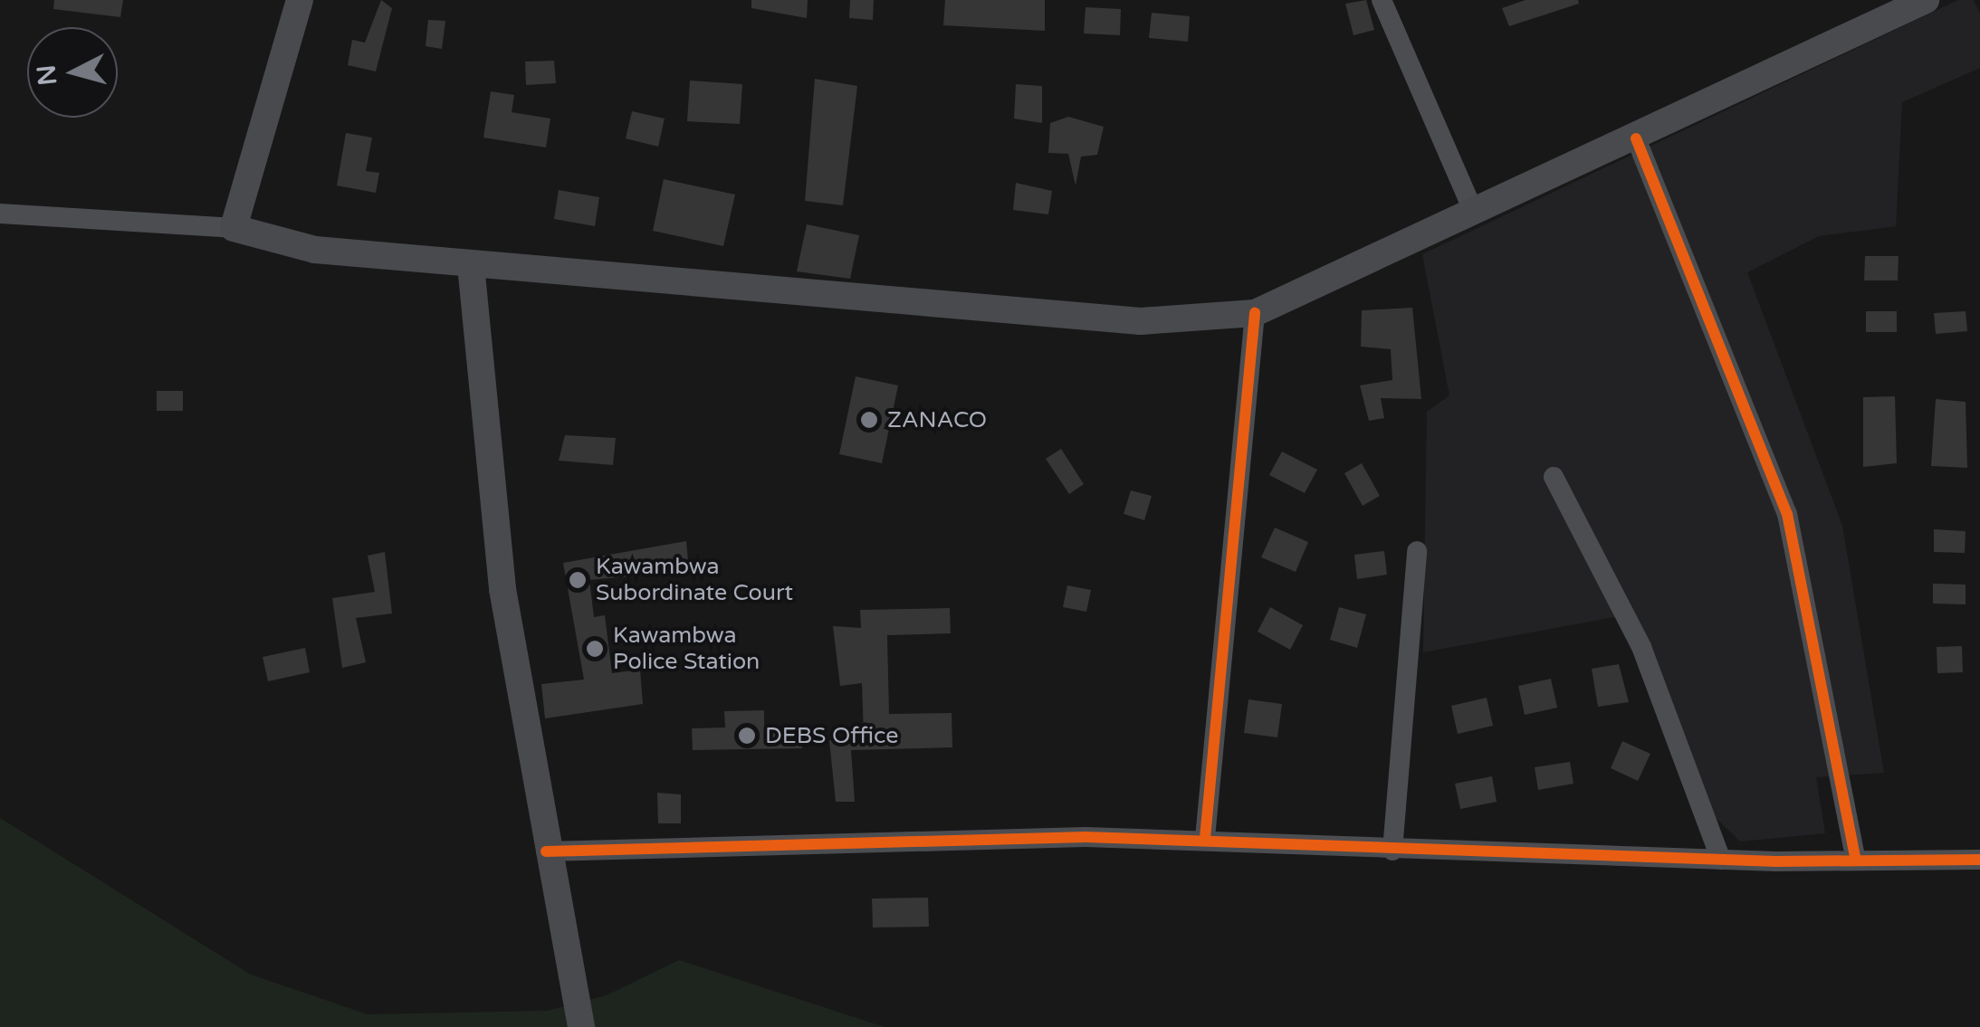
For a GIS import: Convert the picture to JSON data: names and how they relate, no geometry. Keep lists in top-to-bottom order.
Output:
{
  "places": [
    "ZANACO",
    "Kawambwa Subordinate Court",
    "Kawambwa Police Station",
    "DEBS Office"
  ],
  "north": "left"
}
